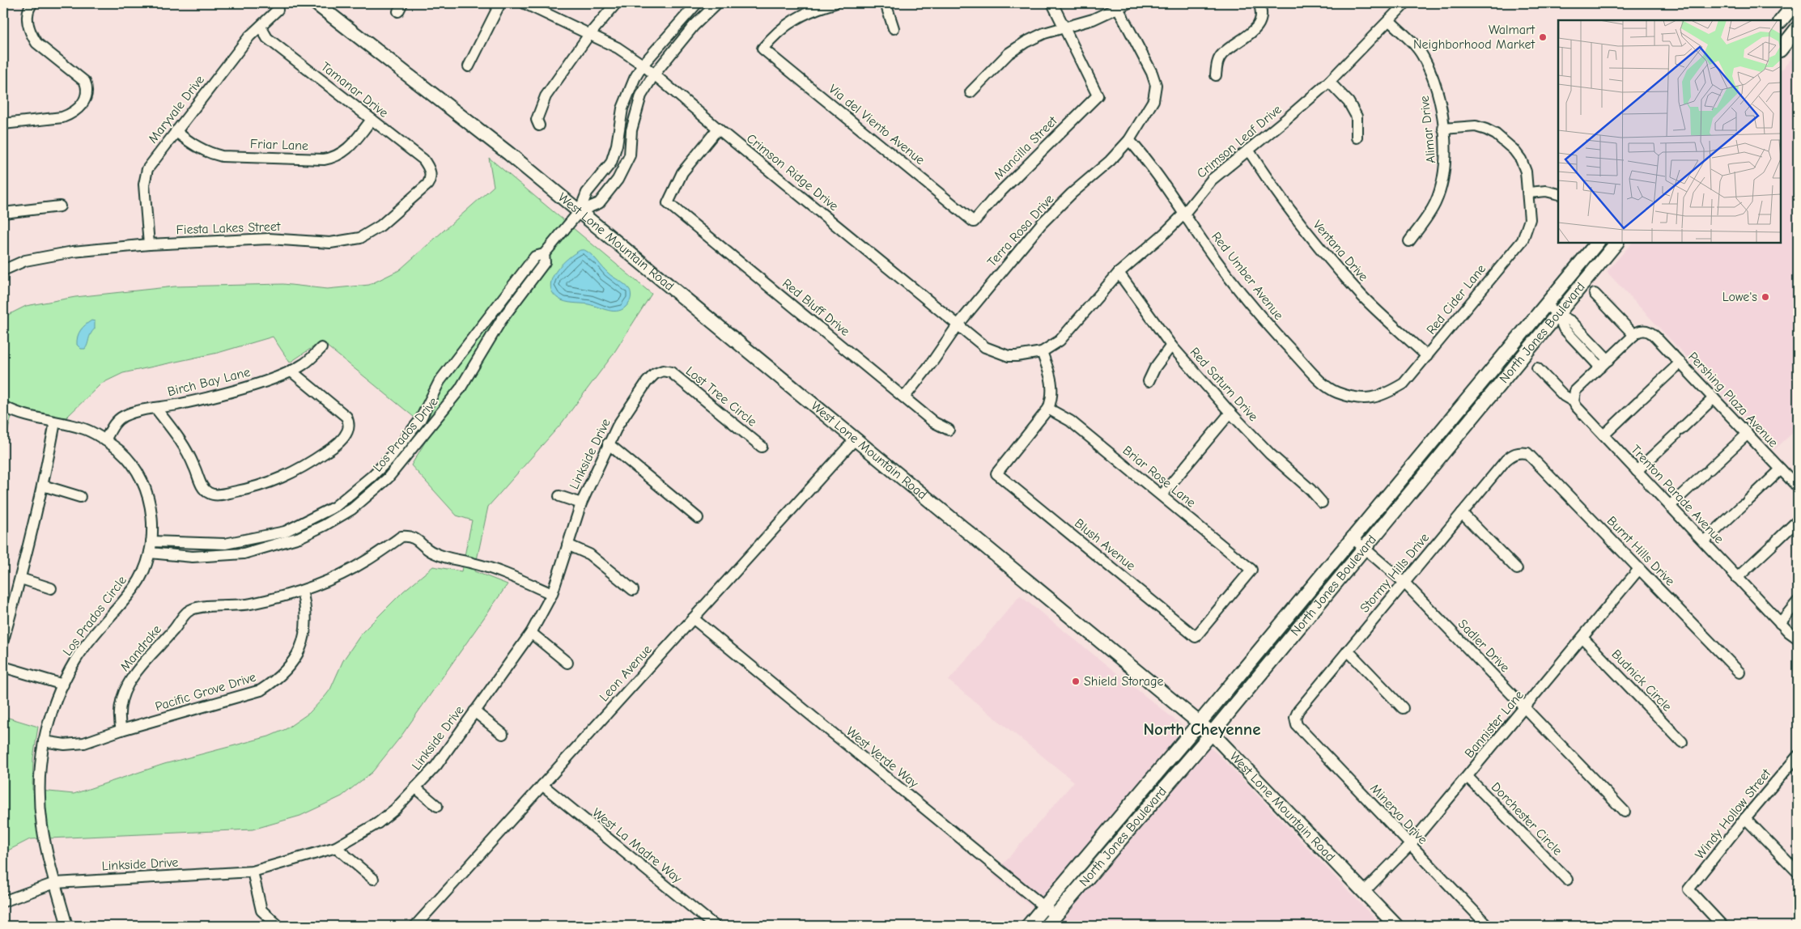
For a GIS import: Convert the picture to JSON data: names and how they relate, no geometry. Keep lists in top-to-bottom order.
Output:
{
  "streets": {
    "main road": ["West Lone Mountain Road", "North Jones Boulevard"],
    "street": [
      "Tamanar Drive",
      "Maryvale Drive",
      "Via del Viento Avenue",
      "Alimar Drive",
      "Crimson Leaf Drive",
      "Friar Lane",
      "Mancilla Street",
      "Crimson Ridge Drive",
      "Fiesta Lakes Street",
      "Terra Rosa Drive",
      "Ventana Drive",
      "Red Umber Avenue",
      "Red Cider Lane",
      "Red Bluff Drive",
      "Birch Bay Lane",
      "Red Saturn Drive",
      "Lost Tree Circle",
      "Pershing Plaza Avenue",
      "Los Prados Drive",
      "Linkside Drive",
      "Briar Rose Lane",
      "Trenton Parade Avenue",
      "Blush Avenue",
      "Burnt Hills Drive",
      "Stormy Hills Drive",
      "Los Prados Circle",
      "Sadler Drive",
      "Mandrake",
      "Leon Avenue",
      "Budnick Circle",
      "Pacific Grove Drive",
      "Bannister Lane",
      "West Verde Way",
      "Minerva Drive",
      "Windy Hollow Street",
      "Dorchester Circle",
      "West La Madre Way"
    ]
  },
  "crossings": [
    ["Tamanar Drive", "Maryvale Drive"],
    ["Tamanar Drive", "Friar Lane"],
    ["Tamanar Drive", "Fiesta Lakes Street"],
    ["Maryvale Drive", "Friar Lane"],
    ["Maryvale Drive", "Fiesta Lakes Street"],
    ["Via del Viento Avenue", "Mancilla Street"],
    ["Alimar Drive", "Crimson Leaf Drive"],
    ["Alimar Drive", "Red Cider Lane"],
    ["Crimson Leaf Drive", "Crimson Ridge Drive"],
    ["Crimson Leaf Drive", "Ventana Drive"],
    ["Crimson Leaf Drive", "Red Umber Avenue"],
    ["Crimson Leaf Drive", "Red Saturn Drive"],
    ["Crimson Ridge Drive", "Terra Rosa Drive"],
    ["Crimson Ridge Drive", "Red Bluff Drive"],
    ["Terra Rosa Drive", "Red Umber Avenue"],
    ["Terra Rosa Drive", "Red Bluff Drive"],
    ["West Lone Mountain Road", "North Jones Boulevard"],
    ["West Lone Mountain Road", "Los Prados Drive"],
    ["West Lone Mountain Road", "Leon Avenue"],
    ["West Lone Mountain Road", "Bannister Lane"],
    ["Ventana Drive", "Red Cider Lane"],
    ["Red Umber Avenue", "Red Cider Lane"],
    ["North Jones Boulevard", "Sadler Drive"],
    ["North Jones Boulevard", "West Verde Way"],
    ["Birch Bay Lane", "Los Prados Circle"],
    ["Lost Tree Circle", "Linkside Drive"],
    ["Los Prados Drive", "Los Prados Circle"],
    ["Linkside Drive", "Los Prados Circle"],
    ["Briar Rose Lane", "Blush Avenue"],
    ["Burnt Hills Drive", "Stormy Hills Drive"],
    ["Burnt Hills Drive", "Bannister Lane"],
    ["Stormy Hills Drive", "Sadler Drive"],
    ["Stormy Hills Drive", "Minerva Drive"],
    ["Los Prados Circle", "Pacific Grove Drive"],
    ["Sadler Drive", "Bannister Lane"],
    ["Mandrake", "Pacific Grove Drive"],
    ["Leon Avenue", "West Verde Way"],
    ["Leon Avenue", "West La Madre Way"],
    ["Budnick Circle", "Bannister Lane"],
    ["Bannister Lane", "Minerva Drive"],
    ["Bannister Lane", "Dorchester Circle"]
  ],
  "districts": ["North Cheyenne"],
  "places": ["Walmart Neighborhood Market", "Lowe's", "Shield Storage"]
}
